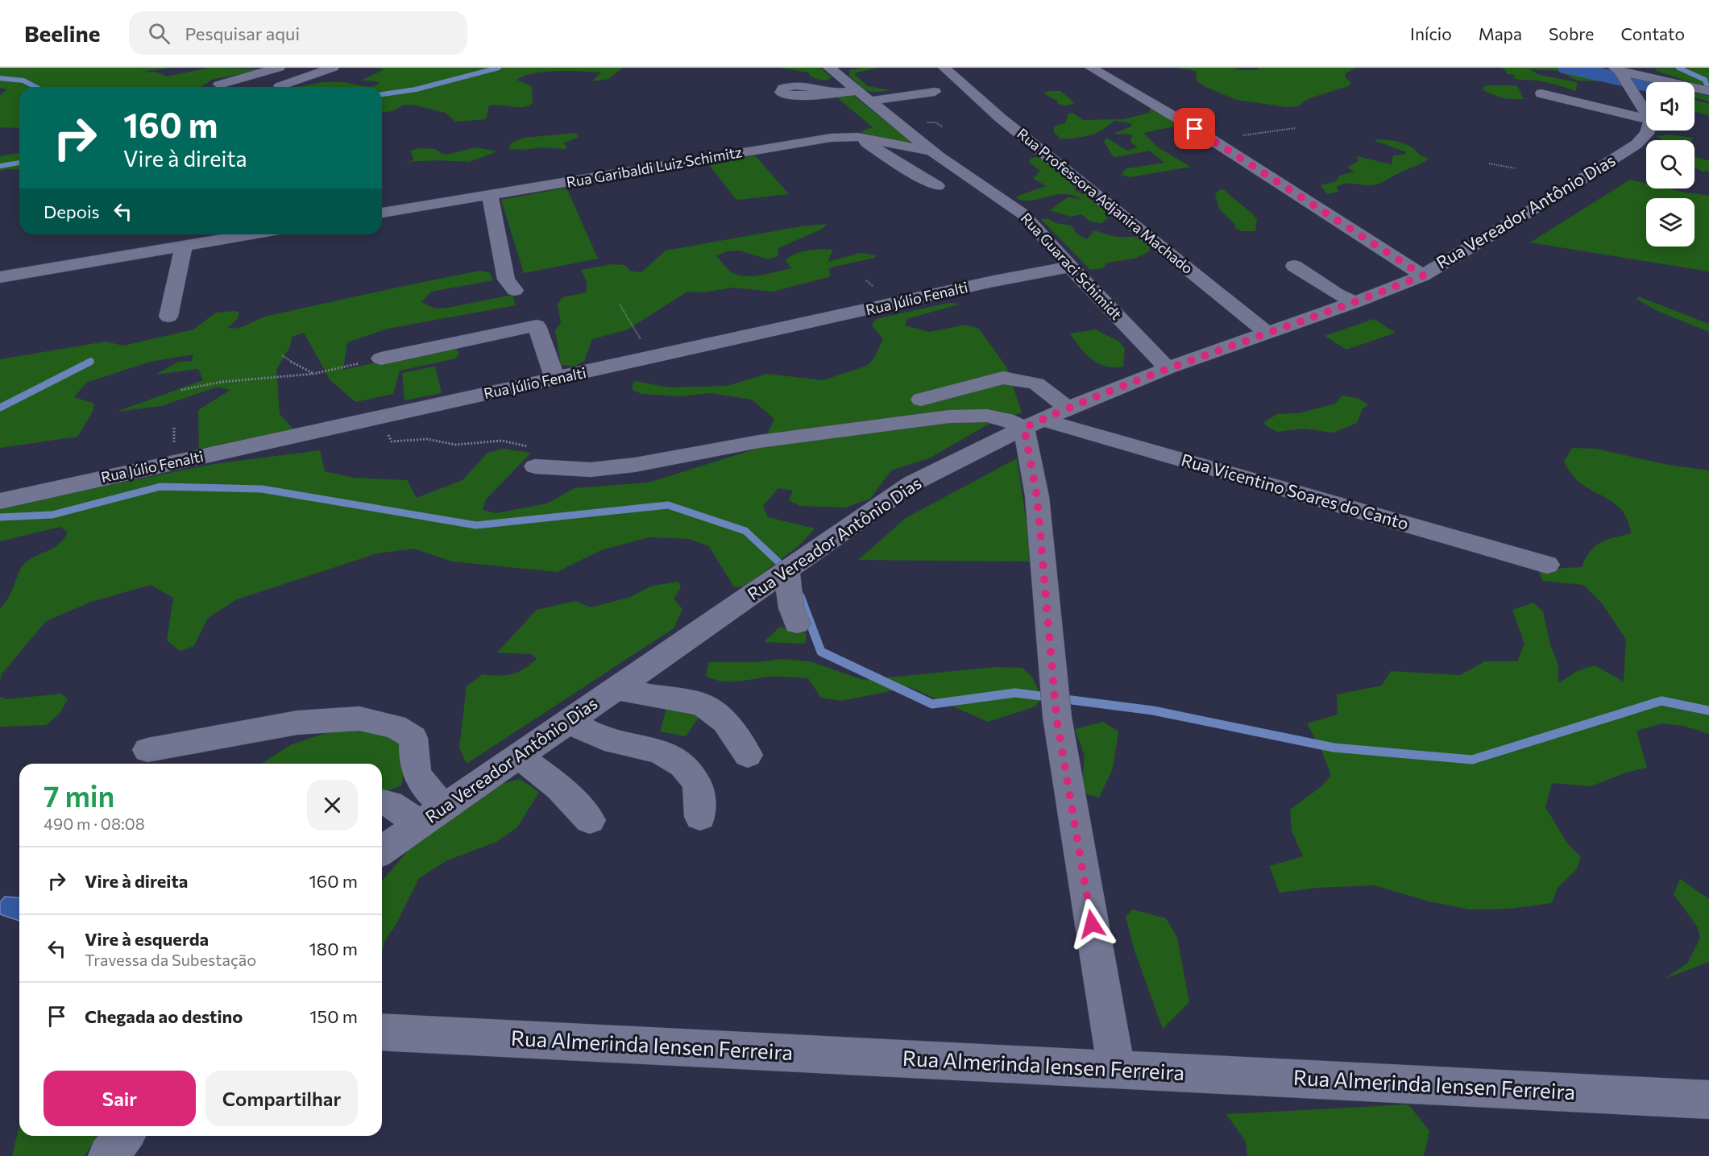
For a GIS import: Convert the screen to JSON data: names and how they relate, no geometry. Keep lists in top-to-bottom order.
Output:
{
  "streets": {
    "street": [
      "Rua Garibaldi Luiz Schimitz",
      "Rua Professora Adjanira Machado",
      "Rua Vereador Antônio Dias",
      "Rua Guaraci Schimidt",
      "Rua Júlio Fenalti",
      "Rua Vicentino Soares do Canto",
      "Rua Almerinda Iensen Ferreira"
    ]
  },
  "crossings": [
    ["Rua Garibaldi Luiz Schimitz", "Rua Guaraci Schimidt"],
    ["Rua Professora Adjanira Machado", "Rua Vereador Antônio Dias"],
    ["Rua Vereador Antônio Dias", "Rua Guaraci Schimidt"],
    ["Rua Vereador Antônio Dias", "Rua Vicentino Soares do Canto"],
    ["Rua Guaraci Schimidt", "Rua Júlio Fenalti"]
  ],
  "page": {
    "header": "Beeline",
    "search": "Pesquisar aqui",
    "nav": [
      "Início",
      "Mapa",
      "Sobre",
      "Contato"
    ],
    "turn": ["160 m", "Vire à direita"],
    "then": "Depois",
    "heading": ["7 min", "490 m · 08:08"],
    "list": [
      {
        "name": "Vire à direita",
        "value": "160 m"
      },
      {
        "name": "Vire à esquerda",
        "note": "Travessa da Subestação",
        "value": "180 m"
      },
      {
        "name": "Chegada ao destino",
        "value": "150 m"
      }
    ],
    "buttons": ["Sair", "Compartilhar"]
  }
}
